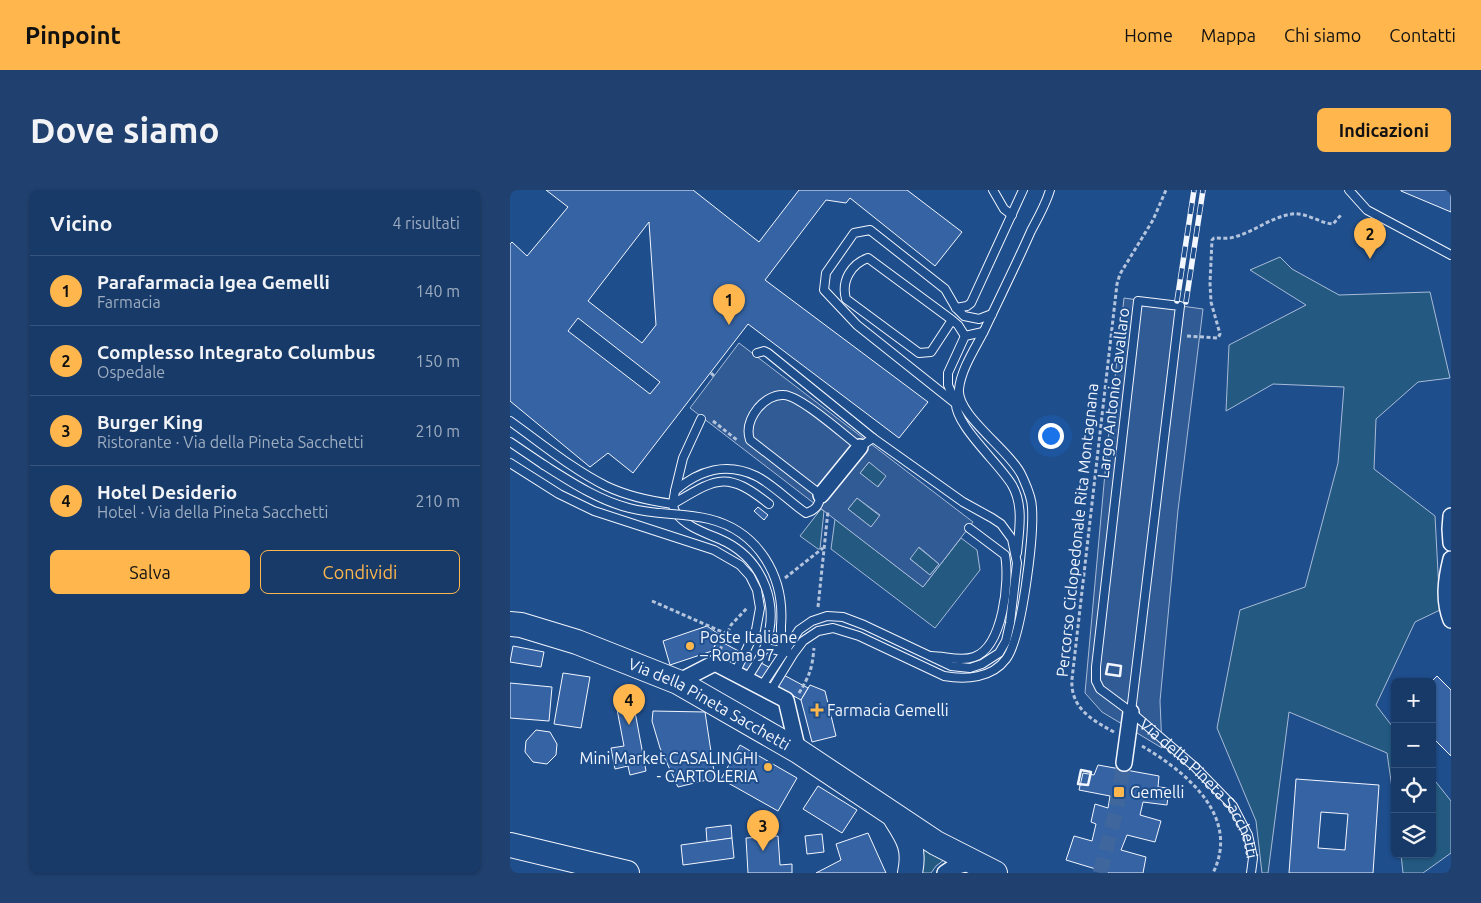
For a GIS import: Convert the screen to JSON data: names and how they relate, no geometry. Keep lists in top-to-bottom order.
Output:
{
  "streets": {
    "main road": ["Via della Pineta Sacchetti"],
    "lane": ["Largo Antonio Cavallaro"],
    "path": ["Percorso Ciclopedonale Rita Montagnana"]
  },
  "crossings": [
    ["Largo Antonio Cavallaro", "Via della Pineta Sacchetti"]
  ],
  "places": {
    "other": ["Poste Italiane – Roma 97", "Mini Market CASALINGHI - CARTOLERIA"],
    "health": ["Farmacia Gemelli"],
    "transit": ["Gemelli"]
  },
  "page": {
    "header": "Pinpoint",
    "nav": [
      "Home",
      "Mappa",
      "Chi siamo",
      "Contatti"
    ],
    "buttons": [
      "Indicazioni",
      ["Salva", "Condividi"]
    ],
    "title": "Dove siamo",
    "heading": ["Vicino", "4 risultati"],
    "pins": [
      "2",
      "1",
      "4",
      "3"
    ],
    "list": [
      {
        "mark": "1",
        "name": "Parafarmacia Igea Gemelli",
        "note": "Farmacia",
        "value": "140 m"
      },
      {
        "mark": "2",
        "name": "Complesso Integrato Columbus",
        "note": "Ospedale",
        "value": "150 m"
      },
      {
        "mark": "3",
        "name": "Burger King",
        "note": "Ristorante · Via della Pineta Sacchetti",
        "value": "210 m"
      },
      {
        "mark": "4",
        "name": "Hotel Desiderio",
        "note": "Hotel · Via della Pineta Sacchetti",
        "value": "210 m"
      }
    ],
    "map_buttons": ["+", "−"]
  }
}
